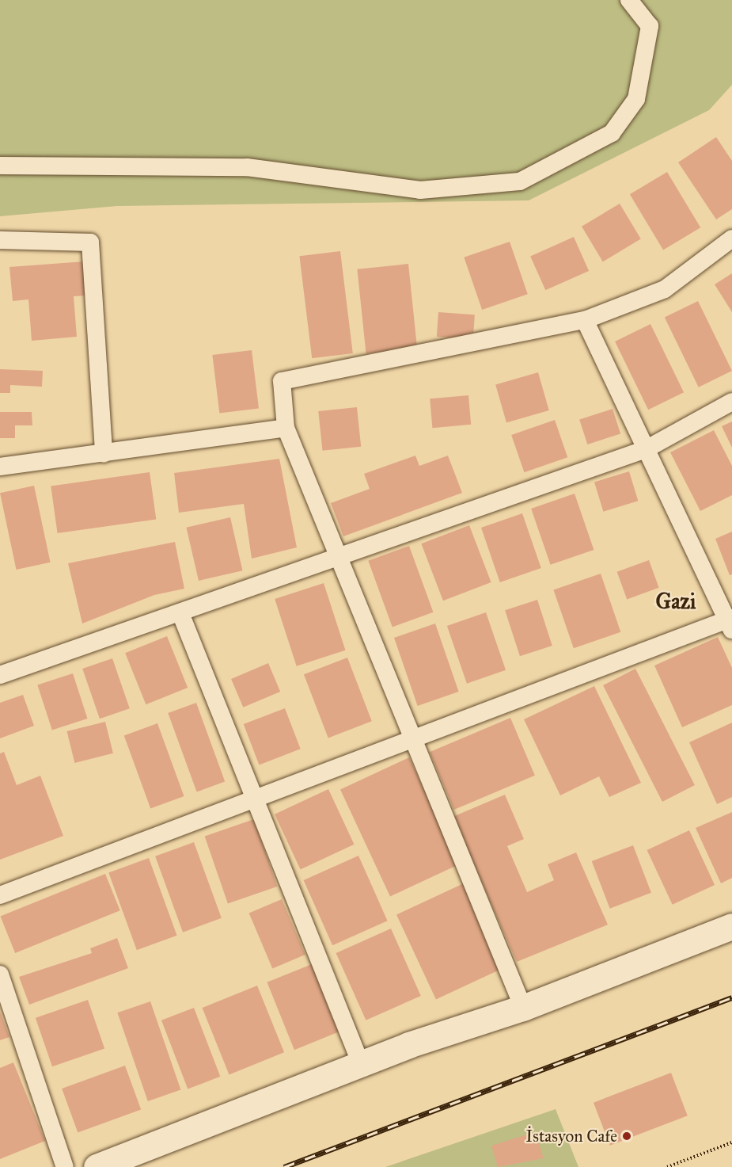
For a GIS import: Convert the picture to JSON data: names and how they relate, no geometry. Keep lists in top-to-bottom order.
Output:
{
  "districts": ["Gazi"],
  "places": ["İstasyon Cafe"]
}
